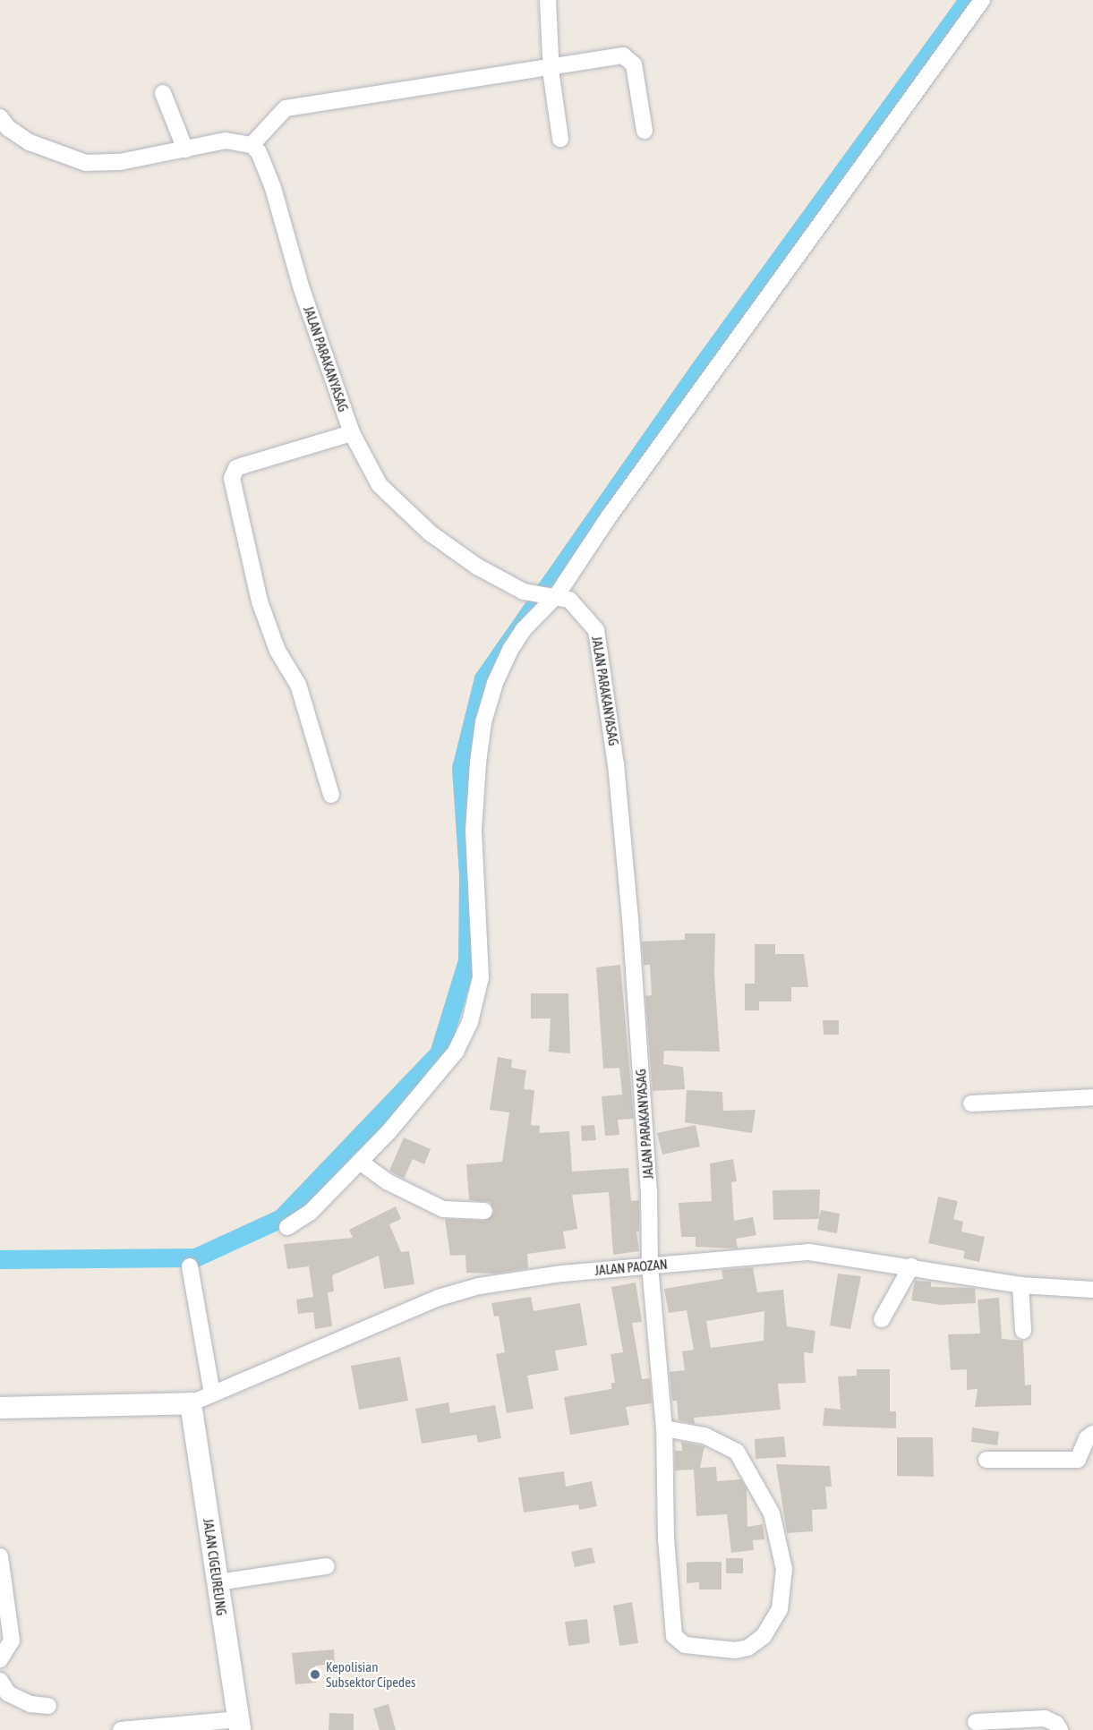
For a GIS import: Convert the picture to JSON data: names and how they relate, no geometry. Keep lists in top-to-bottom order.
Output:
{
  "streets": {
    "street": ["JALAN PARAKANYASAG", "JALAN PAOZAN", "JALAN CIGEUREUNG"]
  },
  "crossings": [
    ["JALAN PARAKANYASAG", "JALAN PAOZAN"],
    ["JALAN PAOZAN", "JALAN CIGEUREUNG"]
  ],
  "places": ["Kepolisian Subsektor Cipedes"]
}
